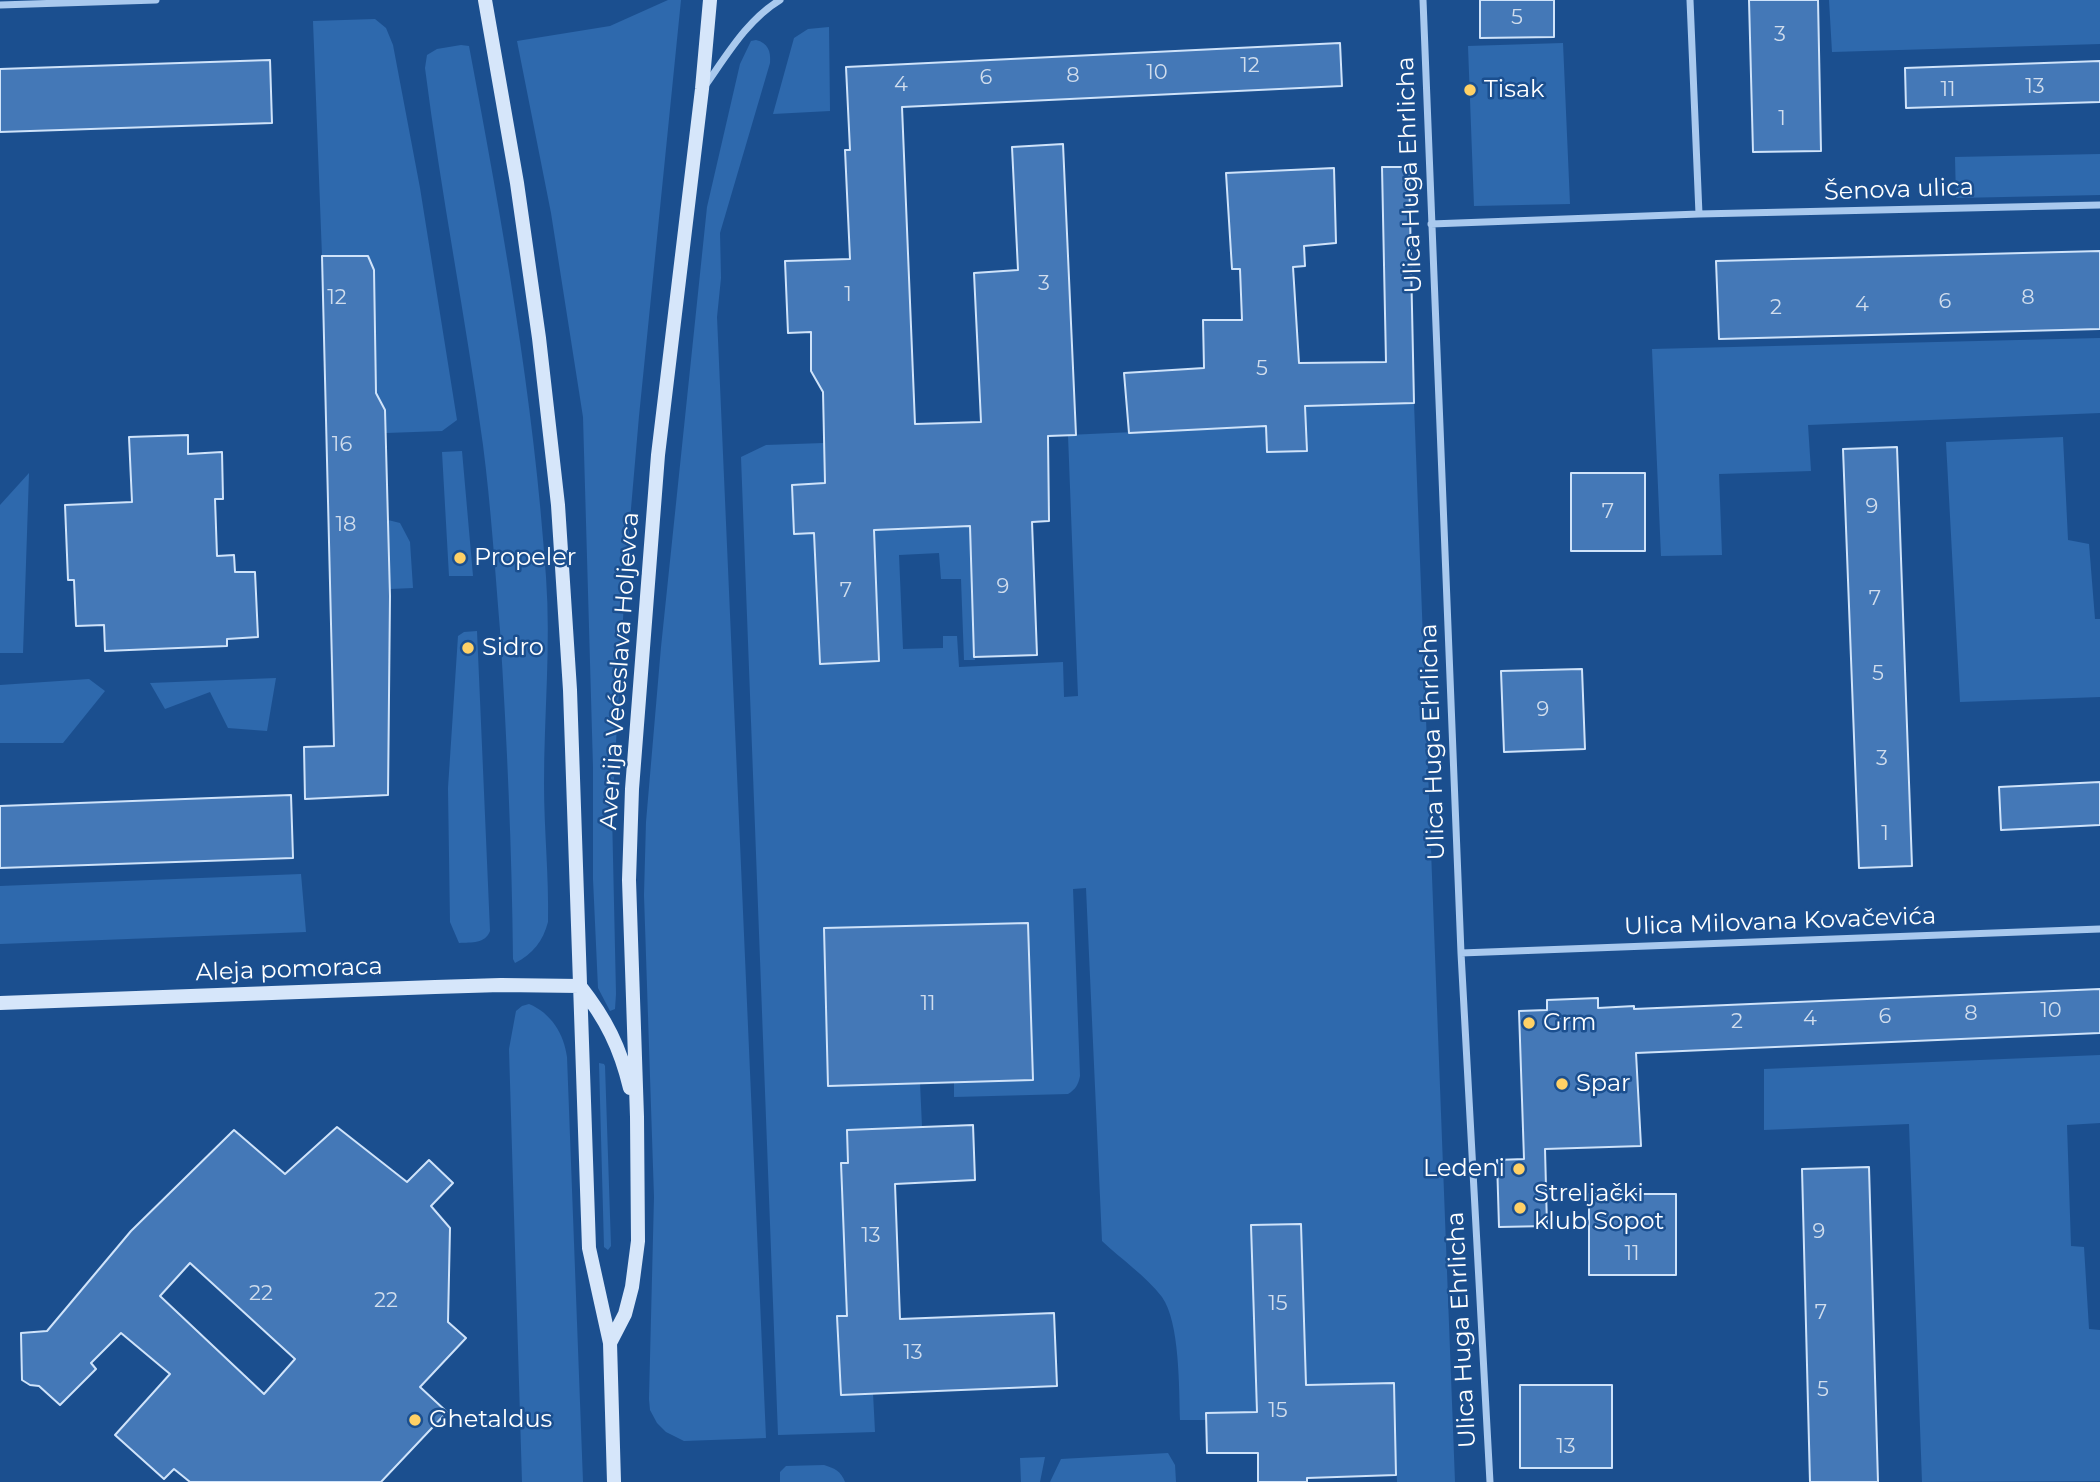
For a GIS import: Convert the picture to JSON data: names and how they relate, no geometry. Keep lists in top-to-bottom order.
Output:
{
  "streets": {
    "street": [
      "Ulica Huga Ehrlicha",
      "Šenova ulica",
      "Avenija Većeslava Holjevca",
      "Ulica Milovana Kovačevića",
      "Aleja pomoraca"
    ]
  },
  "crossings": [
    ["Ulica Huga Ehrlicha", "Šenova ulica"],
    ["Ulica Huga Ehrlicha", "Ulica Milovana Kovačevića"],
    ["Avenija Većeslava Holjevca", "Aleja pomoraca"]
  ],
  "places": [
    "Tisak",
    "Propeler",
    "Sidro",
    "Grm",
    "Spar",
    "Ledeni",
    "Streljački klub Sopot",
    "Ghetaldus"
  ],
  "house_numbers": [
    "5",
    "3",
    "12",
    "10",
    "8",
    "6",
    "4",
    "13",
    "11",
    "1",
    "3",
    "1",
    "12",
    "8",
    "6",
    "4",
    "2",
    "5",
    "16",
    "9",
    "7",
    "18",
    "9",
    "7",
    "7",
    "5",
    "9",
    "3",
    "1",
    "11",
    "10",
    "8",
    "6",
    "4",
    "2",
    "9",
    "13",
    "11",
    "22",
    "22",
    "15",
    "7",
    "13",
    "5",
    "15",
    "13"
  ]
}
